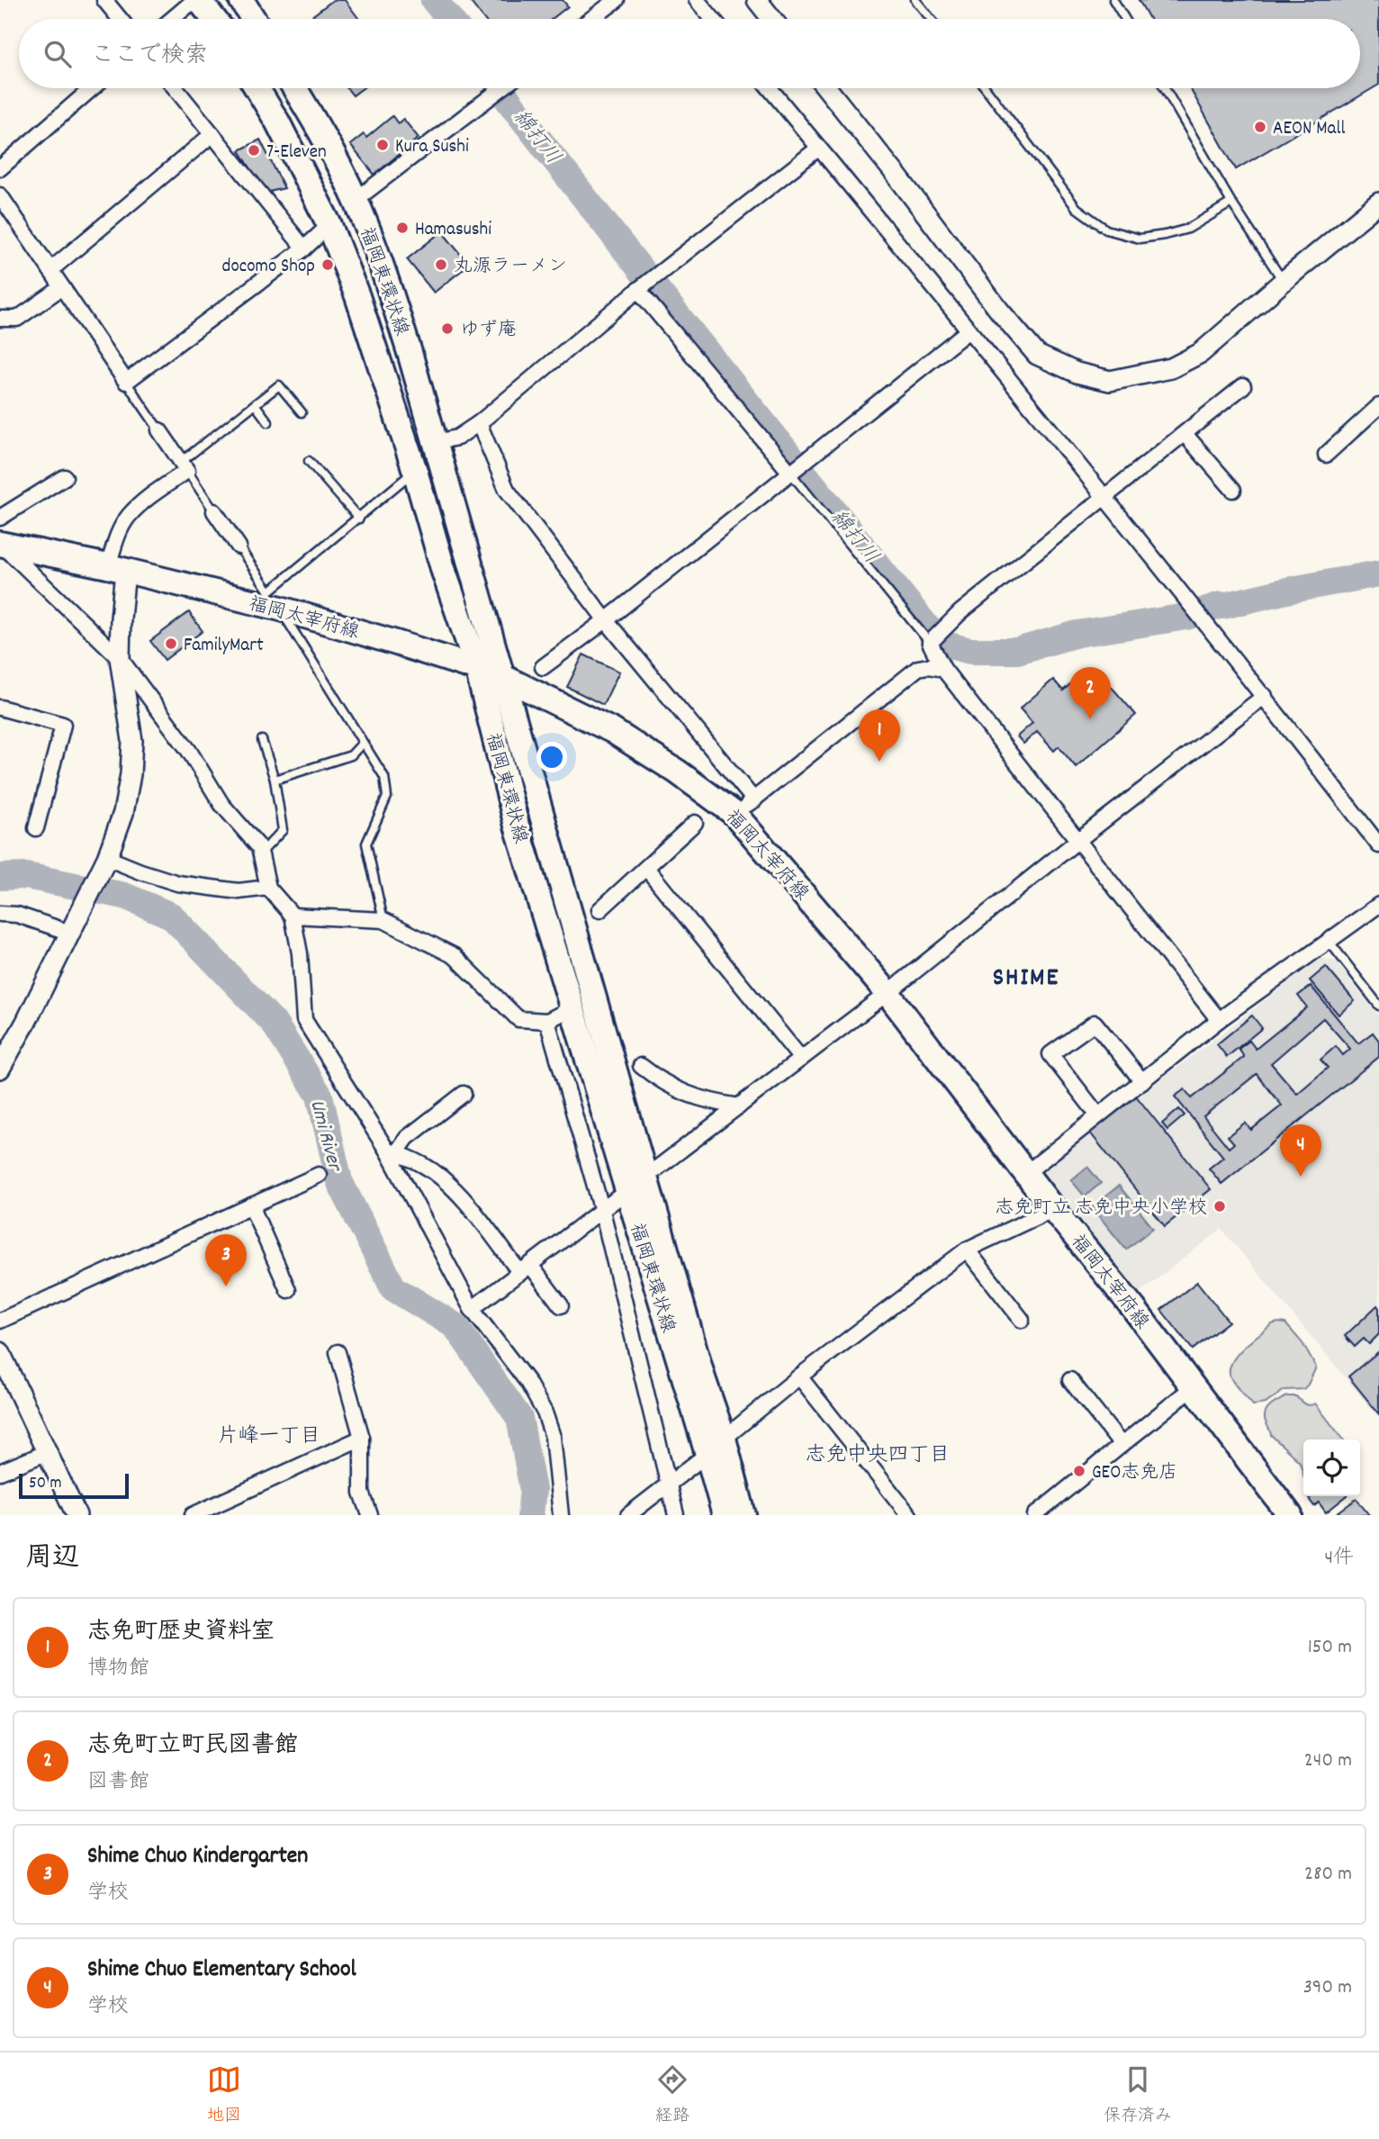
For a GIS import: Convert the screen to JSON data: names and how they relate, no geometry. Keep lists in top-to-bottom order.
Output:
{
  "streets": {
    "main road": ["福岡東環状線", "福岡太宰府線"]
  },
  "crossings": [
    ["福岡東環状線", "福岡太宰府線"]
  ],
  "districts": ["SHIME", "片峰一丁目", "志免中央四丁目"],
  "water": ["綿打川", "Umi River"],
  "places": [
    "AEON Mall",
    "Kura Sushi",
    "7-Eleven",
    "Hamasushi",
    "docomo Shop",
    "丸源ラーメン",
    "ゆず庵",
    "FamilyMart",
    "志免町立 志免中央小学校",
    "GEO志免店"
  ],
  "scale_bar": "50 m",
  "page": {
    "search": "ここで検索",
    "pins": [
      "2",
      "1",
      "4",
      "3"
    ],
    "scale": "50 m",
    "heading": ["周辺", "4件"],
    "list": [
      {
        "mark": "1",
        "name": "志免町歴史資料室",
        "note": "博物館",
        "value": "150 m"
      },
      {
        "mark": "2",
        "name": "志免町立町民図書館",
        "note": "図書館",
        "value": "240 m"
      },
      {
        "mark": "3",
        "name": "Shime Chuo Kindergarten",
        "note": "学校",
        "value": "280 m"
      },
      {
        "mark": "4",
        "name": "Shime Chuo Elementary School",
        "note": "学校",
        "value": "390 m"
      }
    ],
    "nav": ["地図", "経路", "保存済み"]
  }
}
